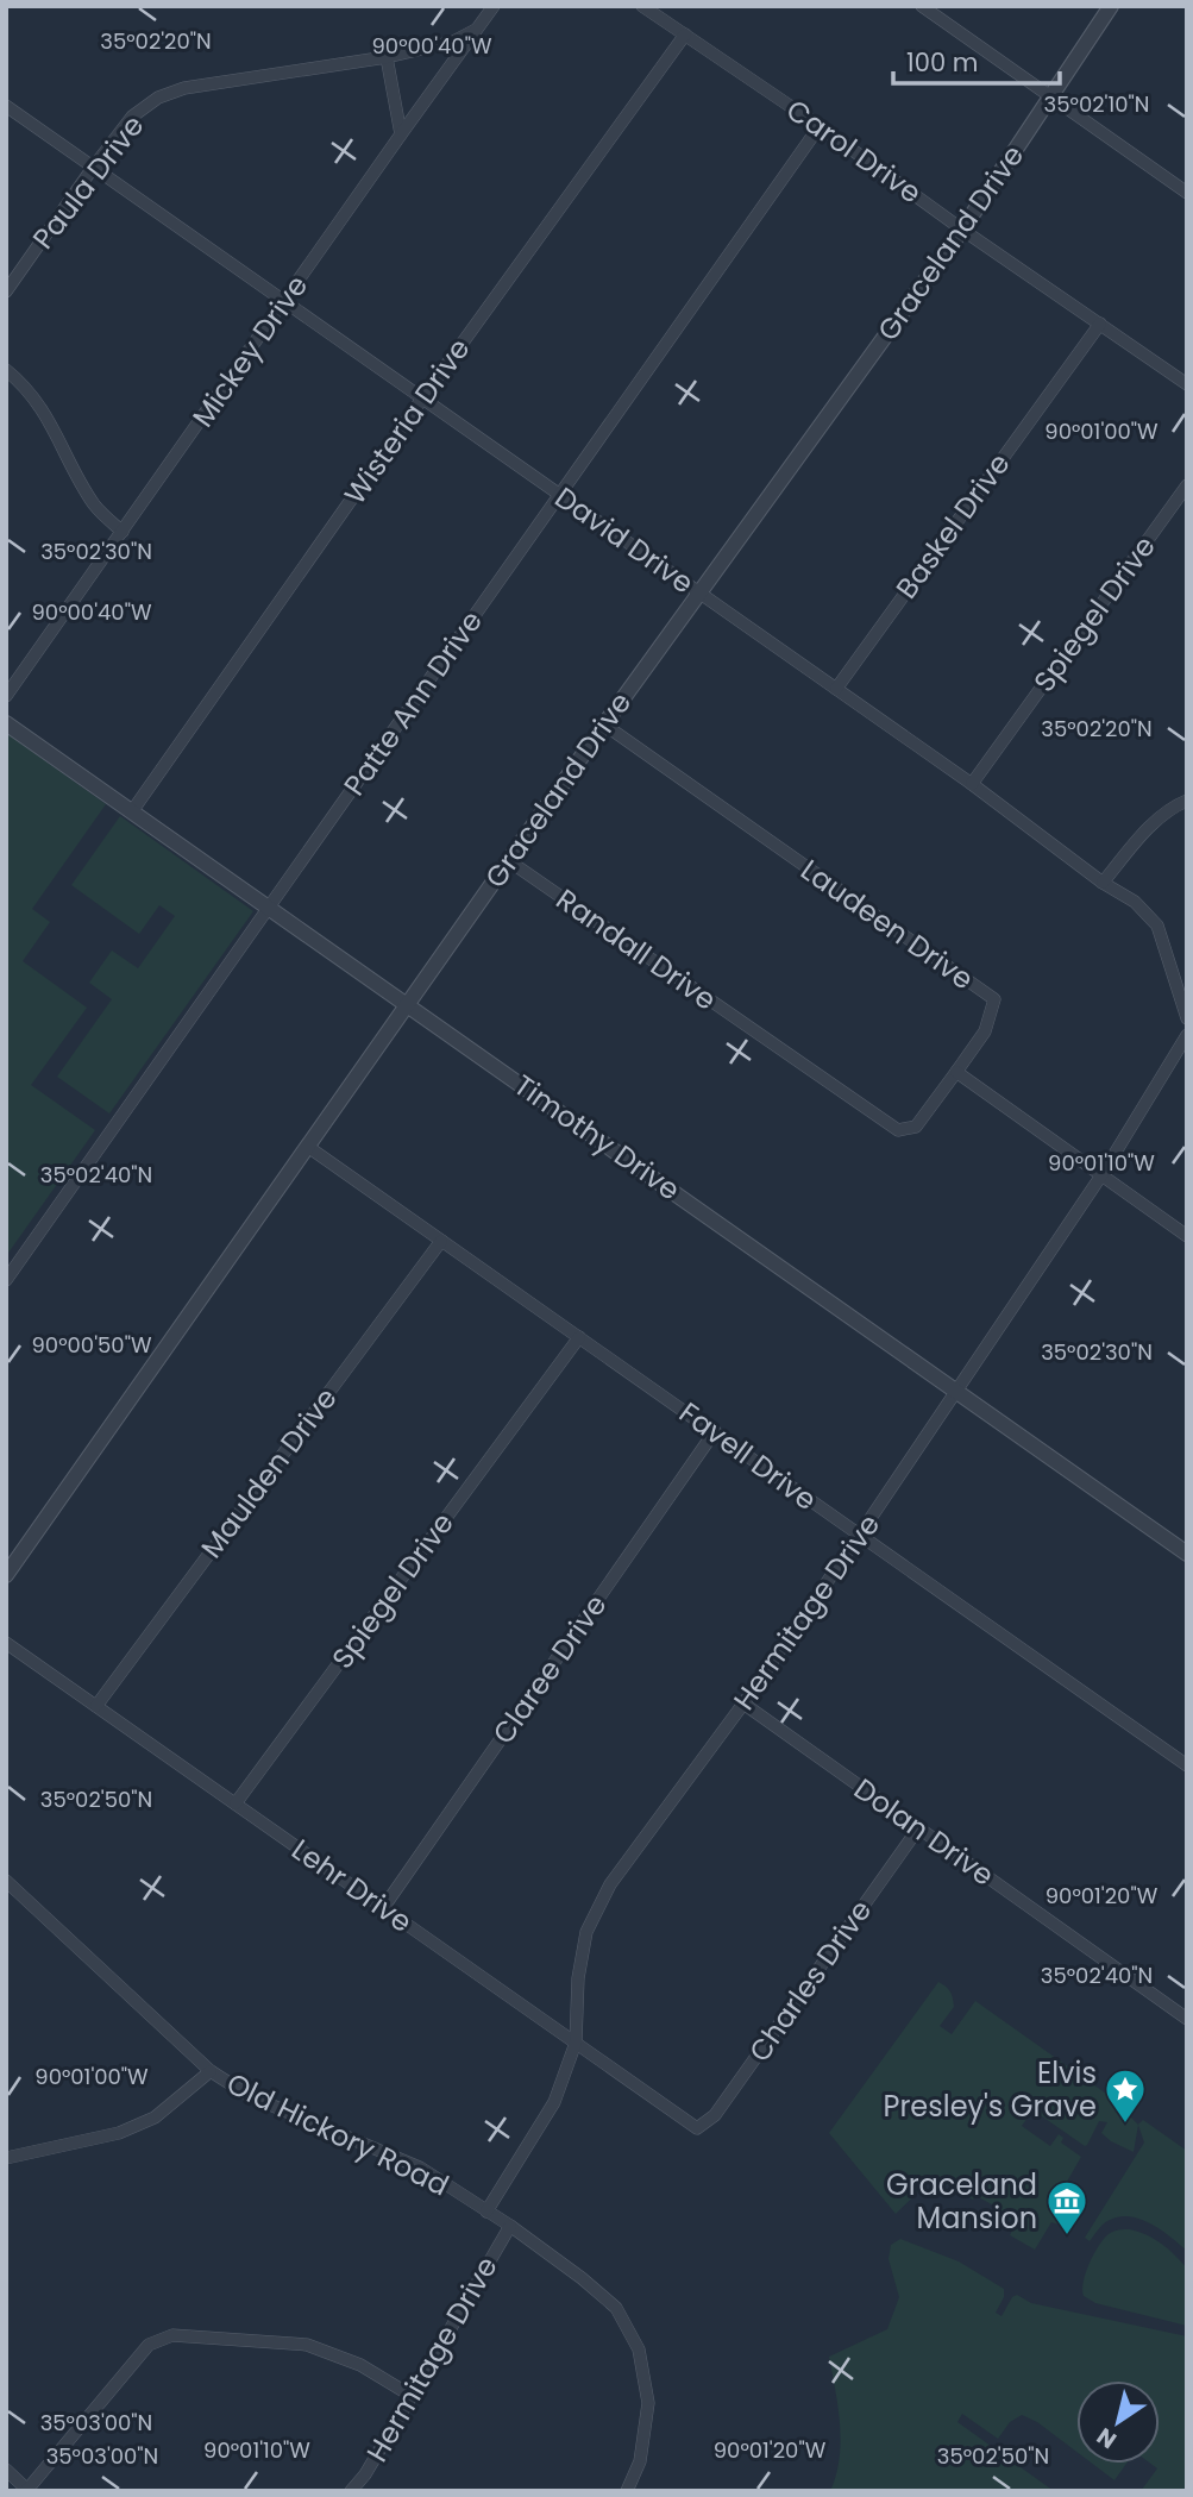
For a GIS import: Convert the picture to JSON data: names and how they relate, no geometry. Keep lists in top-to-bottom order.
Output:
{
  "streets": {
    "street": [
      "Carol Drive",
      "Paula Drive",
      "Graceland Drive",
      "Mickey Drive",
      "Wisteria Drive",
      "Baskel Drive",
      "David Drive",
      "Spiegel Drive",
      "Patte Ann Drive",
      "Laudeen Drive",
      "Randall Drive",
      "Timothy Drive",
      "Favell Drive",
      "Maulden Drive",
      "Hermitage Drive",
      "Claree Drive",
      "Dolan Drive",
      "Lehr Drive",
      "Charles Drive",
      "Old Hickory Road"
    ]
  },
  "crossings": [
    ["Carol Drive", "Graceland Drive"],
    ["Carol Drive", "Wisteria Drive"],
    ["Carol Drive", "Baskel Drive"],
    ["Carol Drive", "Patte Ann Drive"],
    ["Paula Drive", "Mickey Drive"],
    ["Paula Drive", "David Drive"],
    ["Graceland Drive", "David Drive"],
    ["Graceland Drive", "Laudeen Drive"],
    ["Graceland Drive", "Randall Drive"],
    ["Graceland Drive", "Timothy Drive"],
    ["Graceland Drive", "Favell Drive"],
    ["Mickey Drive", "David Drive"],
    ["Wisteria Drive", "David Drive"],
    ["Wisteria Drive", "Timothy Drive"],
    ["Baskel Drive", "David Drive"],
    ["David Drive", "Spiegel Drive"],
    ["David Drive", "Patte Ann Drive"],
    ["Spiegel Drive", "Favell Drive"],
    ["Spiegel Drive", "Lehr Drive"],
    ["Patte Ann Drive", "Timothy Drive"],
    ["Laudeen Drive", "Randall Drive"],
    ["Timothy Drive", "Hermitage Drive"],
    ["Favell Drive", "Maulden Drive"],
    ["Favell Drive", "Hermitage Drive"],
    ["Favell Drive", "Claree Drive"],
    ["Maulden Drive", "Lehr Drive"],
    ["Hermitage Drive", "Dolan Drive"],
    ["Hermitage Drive", "Lehr Drive"],
    ["Hermitage Drive", "Old Hickory Road"],
    ["Claree Drive", "Lehr Drive"],
    ["Dolan Drive", "Charles Drive"],
    ["Lehr Drive", "Charles Drive"]
  ],
  "places": {
    "place": ["Elvis Presley's Grave"],
    "museum": ["Graceland Mansion"]
  },
  "scale_bar": "100 m",
  "north": "bottom left",
  "coordinates": [
    "35°02'20\"N",
    "90°00'40\"W",
    "35°02'10\"N",
    "90°01'00\"W",
    "35°02'30\"N",
    "90°01'10\"W",
    "35°02'40\"N",
    "90°00'50\"W",
    "35°02'50\"N",
    "90°01'20\"W",
    "35°03'00\"N"
  ]
}
